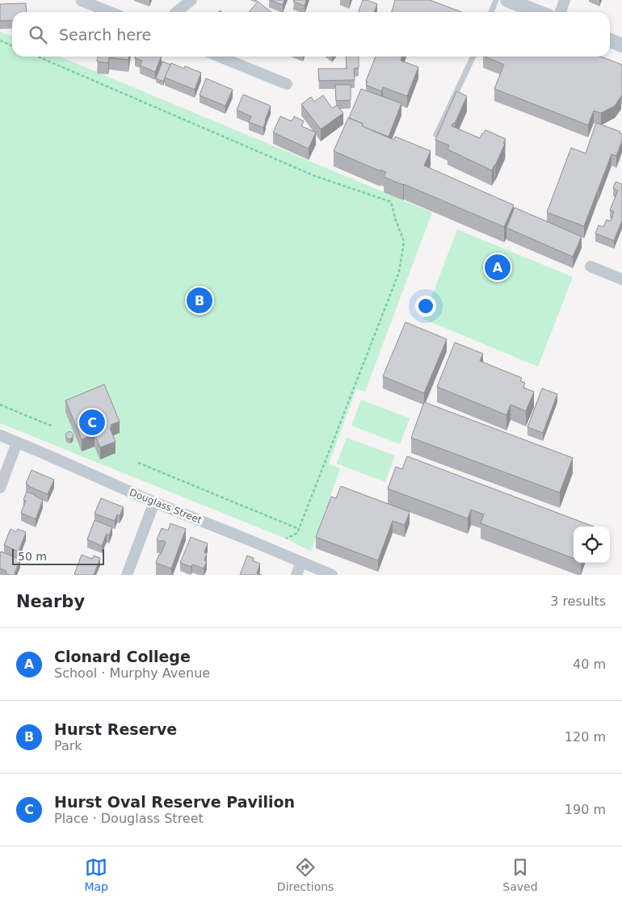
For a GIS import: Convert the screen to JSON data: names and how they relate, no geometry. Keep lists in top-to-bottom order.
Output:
{
  "streets": {
    "street": ["Douglass Street"]
  },
  "scale_bar": "50 m",
  "page": {
    "search": "Search here",
    "pins": ["A", "B", "C"],
    "scale": "50 m",
    "heading": ["Nearby", "3 results"],
    "list": [
      {
        "mark": "A",
        "name": "Clonard College",
        "note": "School · Murphy Avenue",
        "value": "40 m"
      },
      {
        "mark": "B",
        "name": "Hurst Reserve",
        "note": "Park",
        "value": "120 m"
      },
      {
        "mark": "C",
        "name": "Hurst Oval Reserve Pavilion",
        "note": "Place · Douglass Street",
        "value": "190 m"
      }
    ],
    "nav": ["Map", "Directions", "Saved"]
  }
}
